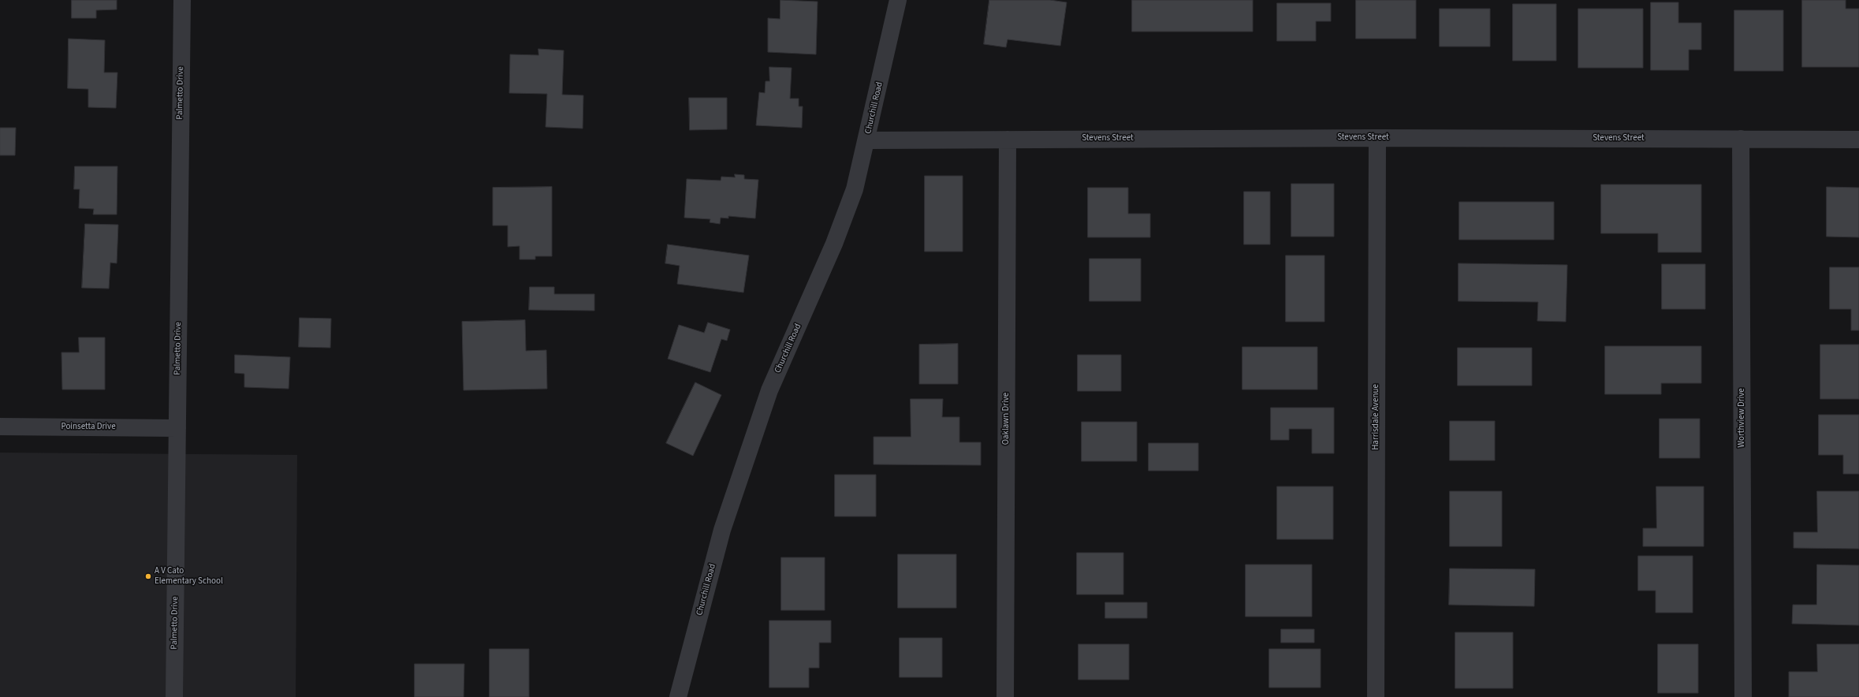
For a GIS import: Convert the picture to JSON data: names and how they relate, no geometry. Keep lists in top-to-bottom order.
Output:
{
  "streets": {
    "street": [
      "Palmetto Drive",
      "Churchill Road",
      "Stevens Street",
      "Harrisdale Avenue",
      "Worthview Drive",
      "Oaklawn Drive",
      "Poinsetta Drive"
    ]
  },
  "crossings": [
    ["Palmetto Drive", "Poinsetta Drive"],
    ["Churchill Road", "Stevens Street"],
    ["Stevens Street", "Harrisdale Avenue"],
    ["Stevens Street", "Worthview Drive"],
    ["Stevens Street", "Oaklawn Drive"]
  ],
  "places": ["A V Cato Elementary School"]
}
